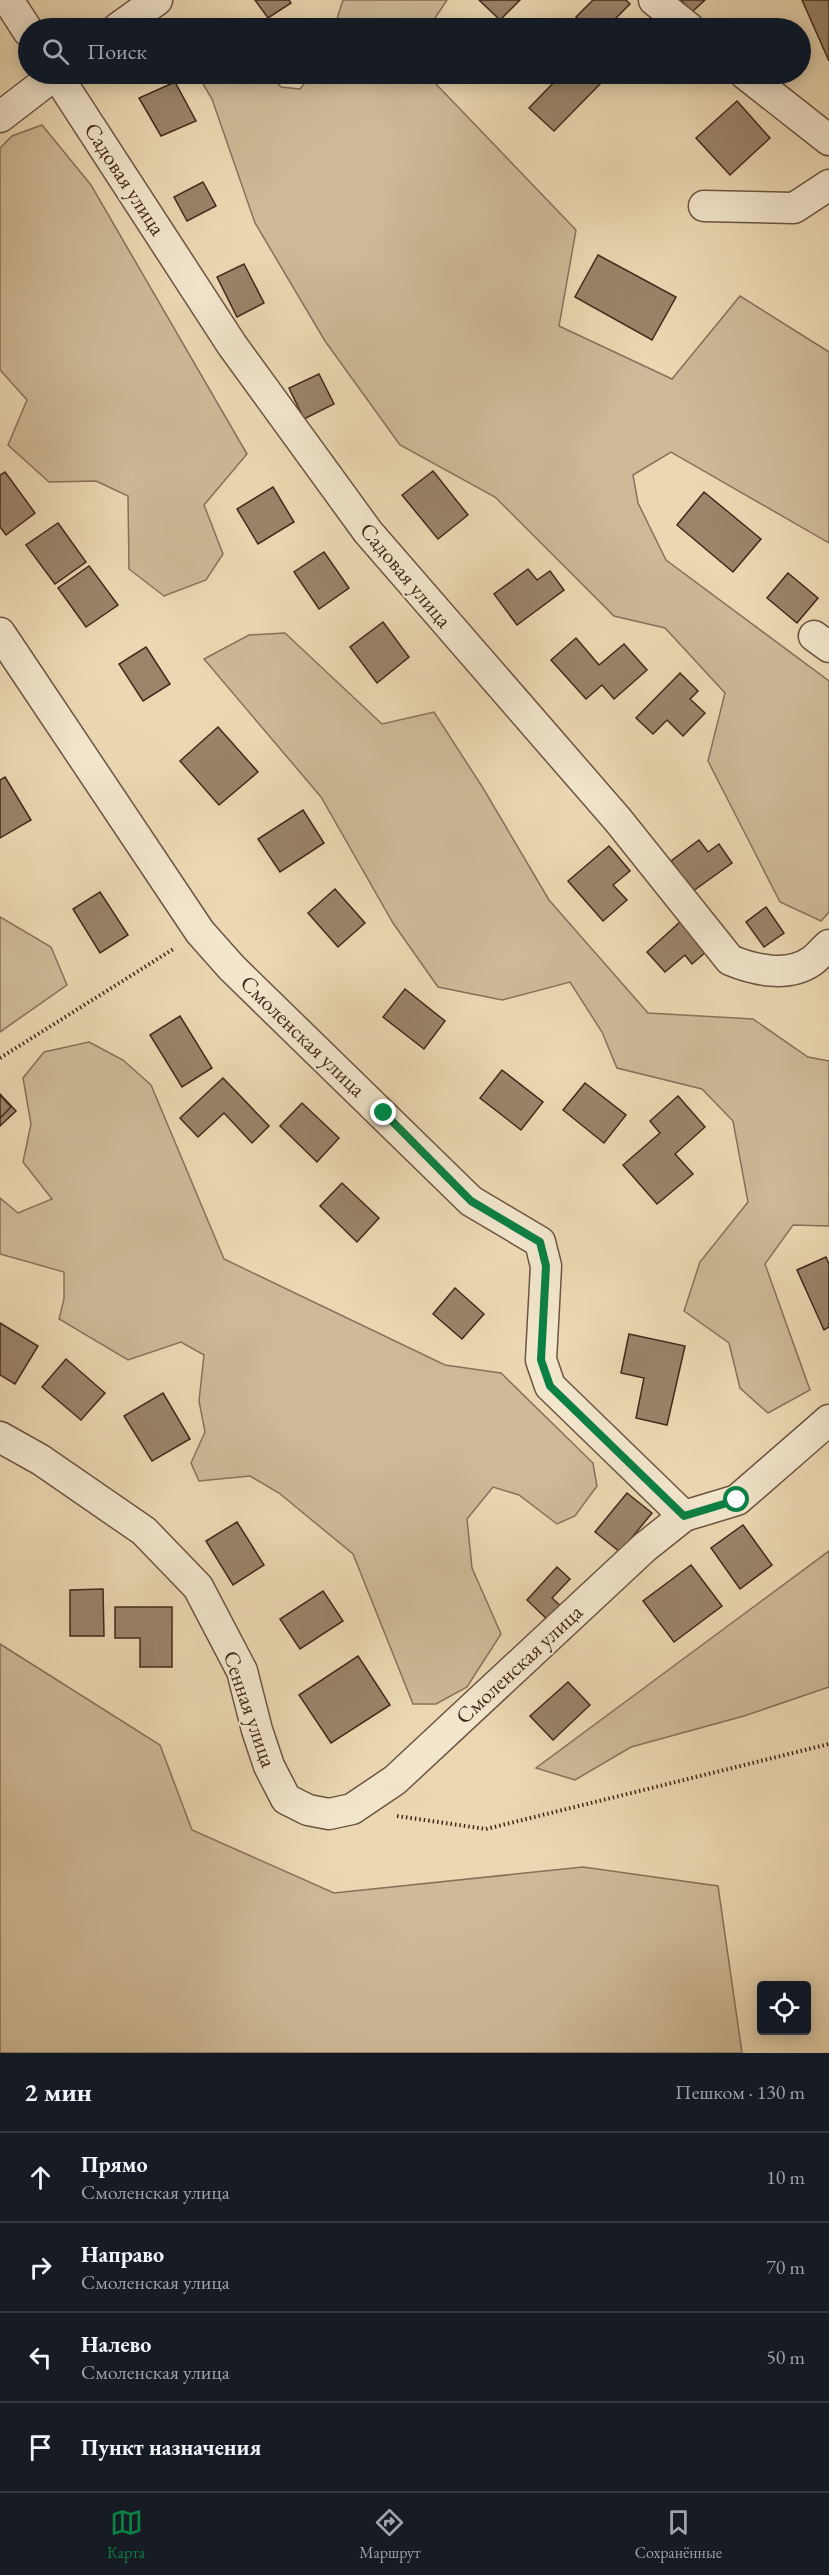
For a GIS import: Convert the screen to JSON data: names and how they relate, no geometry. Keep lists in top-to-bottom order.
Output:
{
  "streets": {
    "street": ["Садовая улица", "Смоленская улица", "Сенная улица"]
  },
  "crossings": [
    ["Смоленская улица", "Сенная улица"]
  ],
  "page": {
    "search": "Поиск",
    "heading": ["2 мин", "Пешком · 130 m"],
    "list": [
      ["Прямо", "Смоленская улица", "10 m"],
      ["Направо", "Смоленская улица", "70 m"],
      ["Налево", "Смоленская улица", "50 m"],
      "Пункт назначения"
    ],
    "nav": ["Карта", "Маршрут", "Сохранённые"]
  }
}
